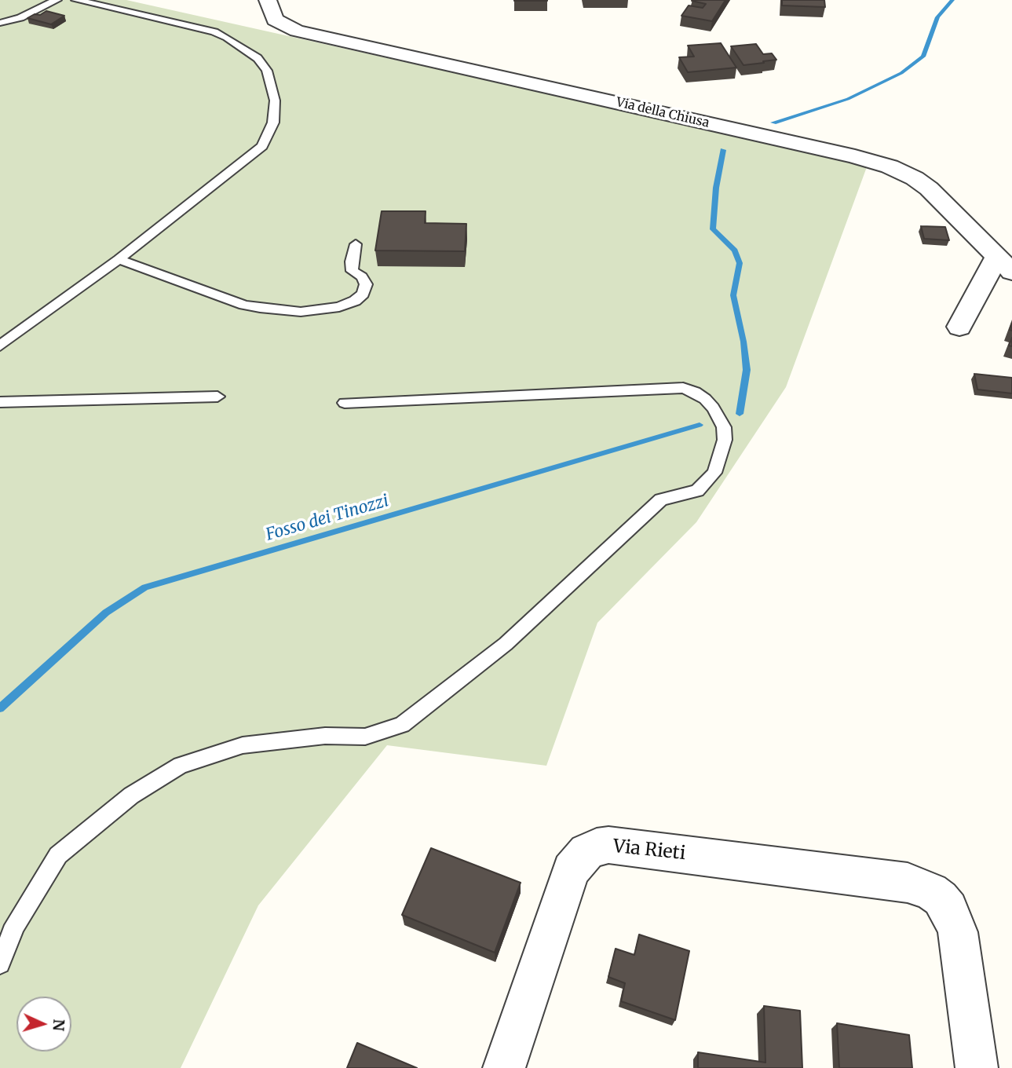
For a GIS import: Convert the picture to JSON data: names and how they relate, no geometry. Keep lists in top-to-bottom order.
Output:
{
  "streets": {
    "street": ["Via della Chiusa", "Via Rieti"]
  },
  "water": ["Fosso dei Tinozzi"],
  "north": "right"
}
